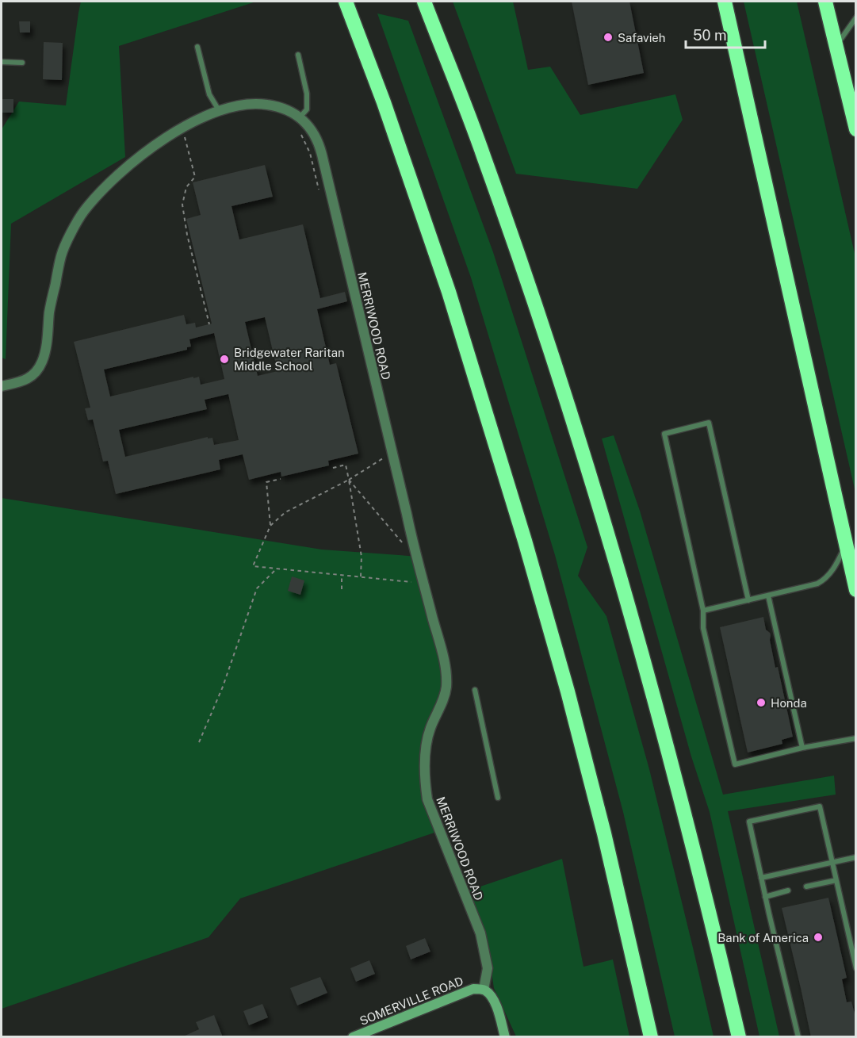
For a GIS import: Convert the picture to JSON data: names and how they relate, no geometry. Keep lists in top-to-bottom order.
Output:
{
  "streets": {
    "street": ["MERRIWOOD ROAD", "SOMERVILLE ROAD"]
  },
  "crossings": [
    ["MERRIWOOD ROAD", "SOMERVILLE ROAD"]
  ],
  "places": [
    "Safavieh",
    "Bridgewater Raritan Middle School",
    "Honda",
    "Bank of America"
  ],
  "scale_bar": "50 m"
}
